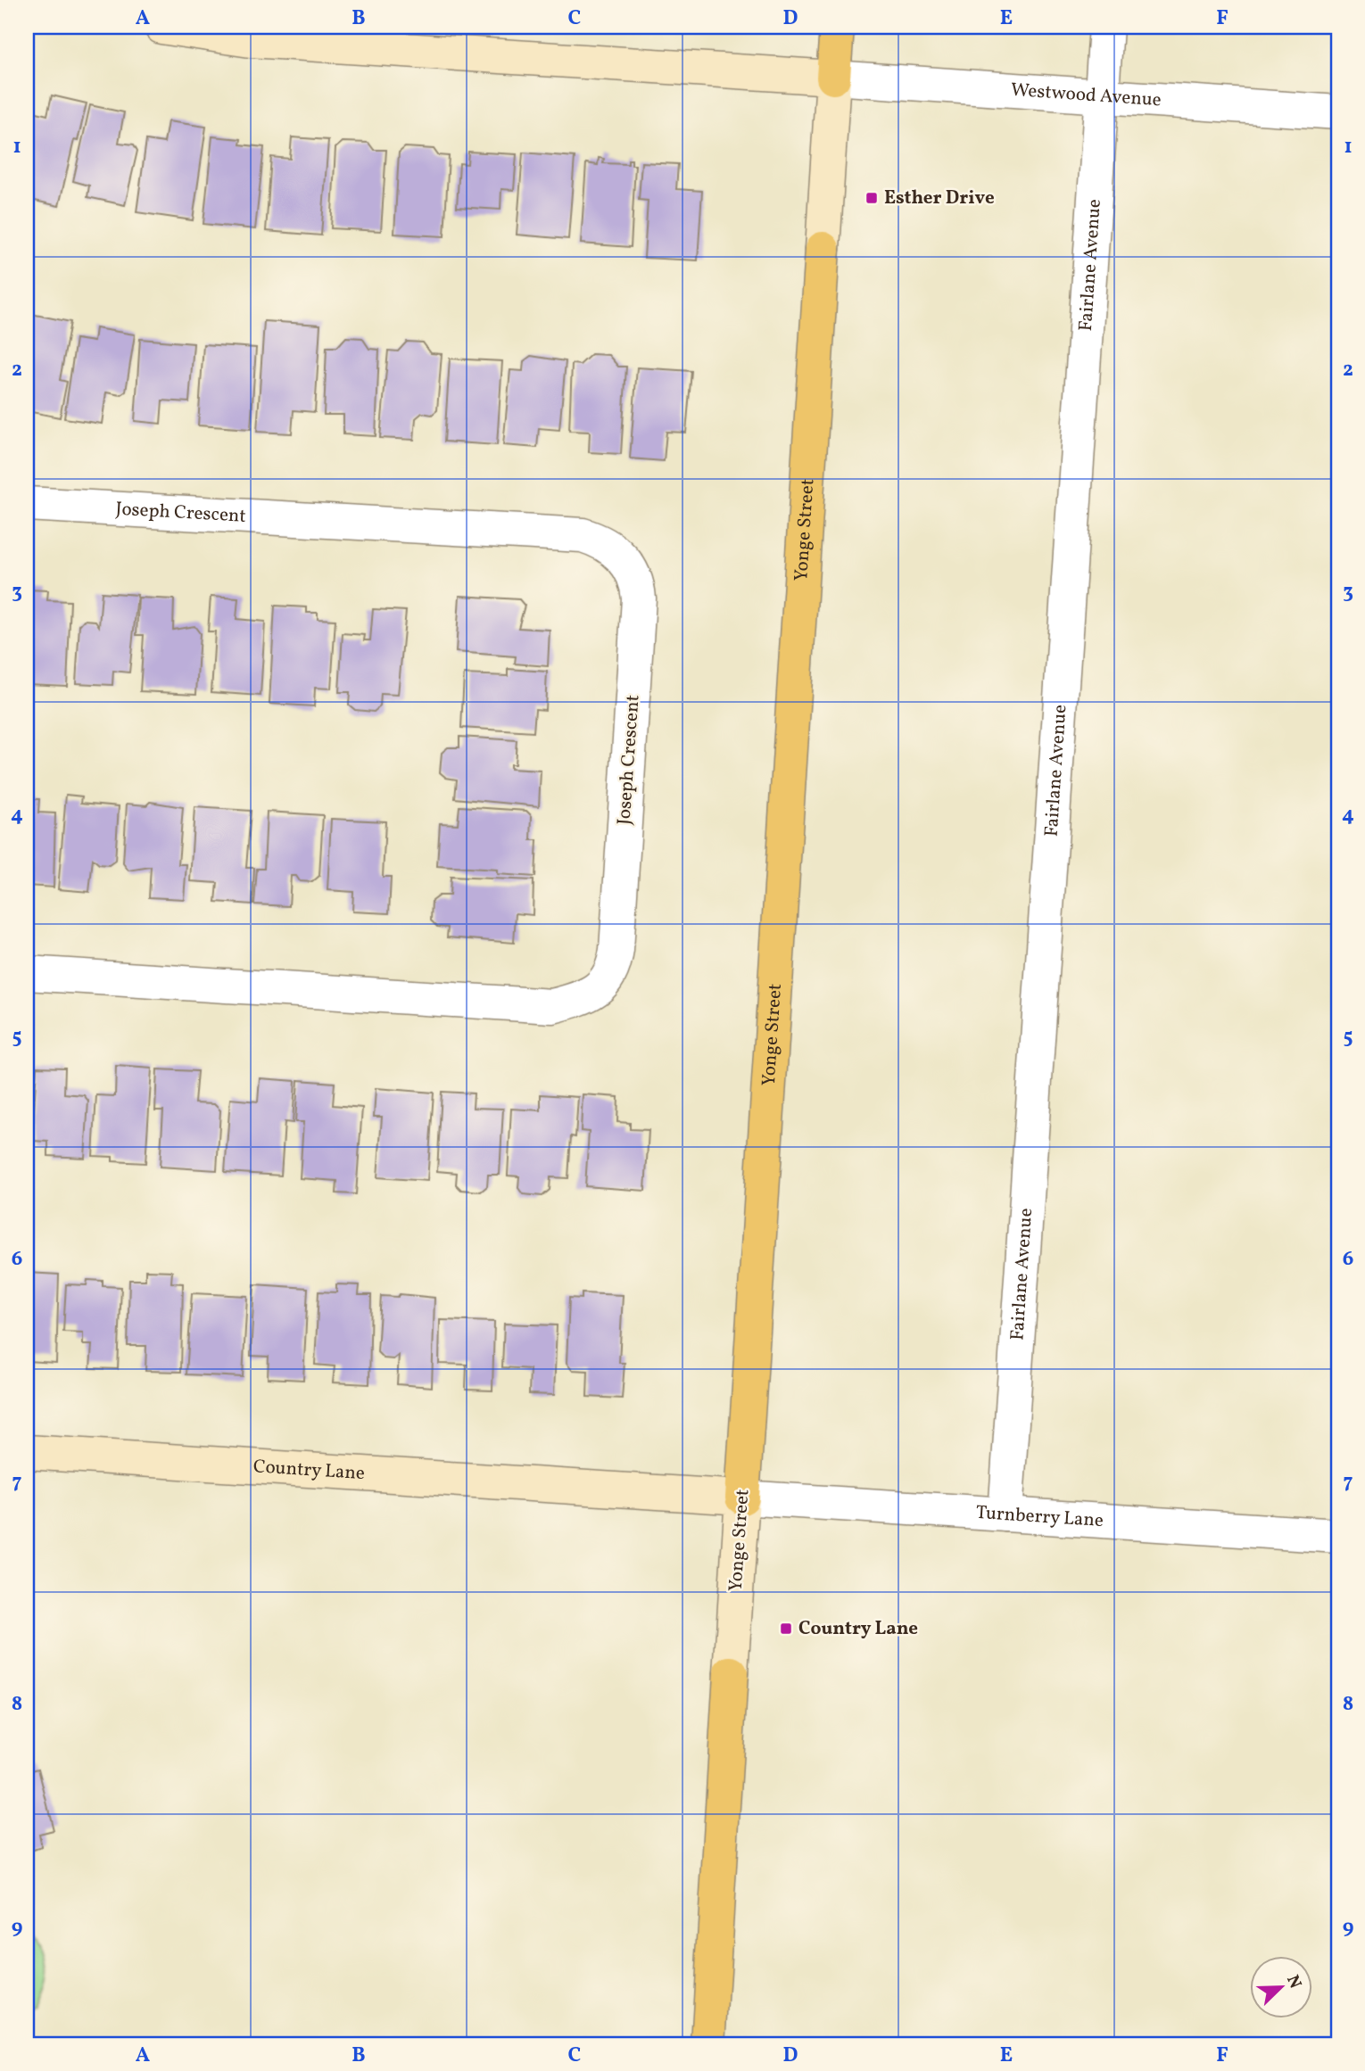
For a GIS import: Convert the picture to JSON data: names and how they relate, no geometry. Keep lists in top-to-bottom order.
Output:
{
  "streets": {
    "main road": ["Yonge Street"],
    "street": [
      "Westwood Avenue",
      "Fairlane Avenue",
      "Joseph Crescent",
      "Country Lane",
      "Turnberry Lane"
    ]
  },
  "crossings": [
    ["Westwood Avenue", "Fairlane Avenue"],
    ["Westwood Avenue", "Yonge Street"],
    ["Fairlane Avenue", "Turnberry Lane"],
    ["Yonge Street", "Country Lane"],
    ["Yonge Street", "Turnberry Lane"],
    ["Country Lane", "Turnberry Lane"]
  ],
  "places": {
    "transit": ["Esther Drive", "Country Lane"]
  },
  "north": "top right",
  "grid": {
    "columns": [
      "A",
      "B",
      "C",
      "D",
      "E",
      "F"
    ],
    "rows": [
      "1",
      "2",
      "3",
      "4",
      "5",
      "6",
      "7",
      "8",
      "9"
    ]
  }
}
